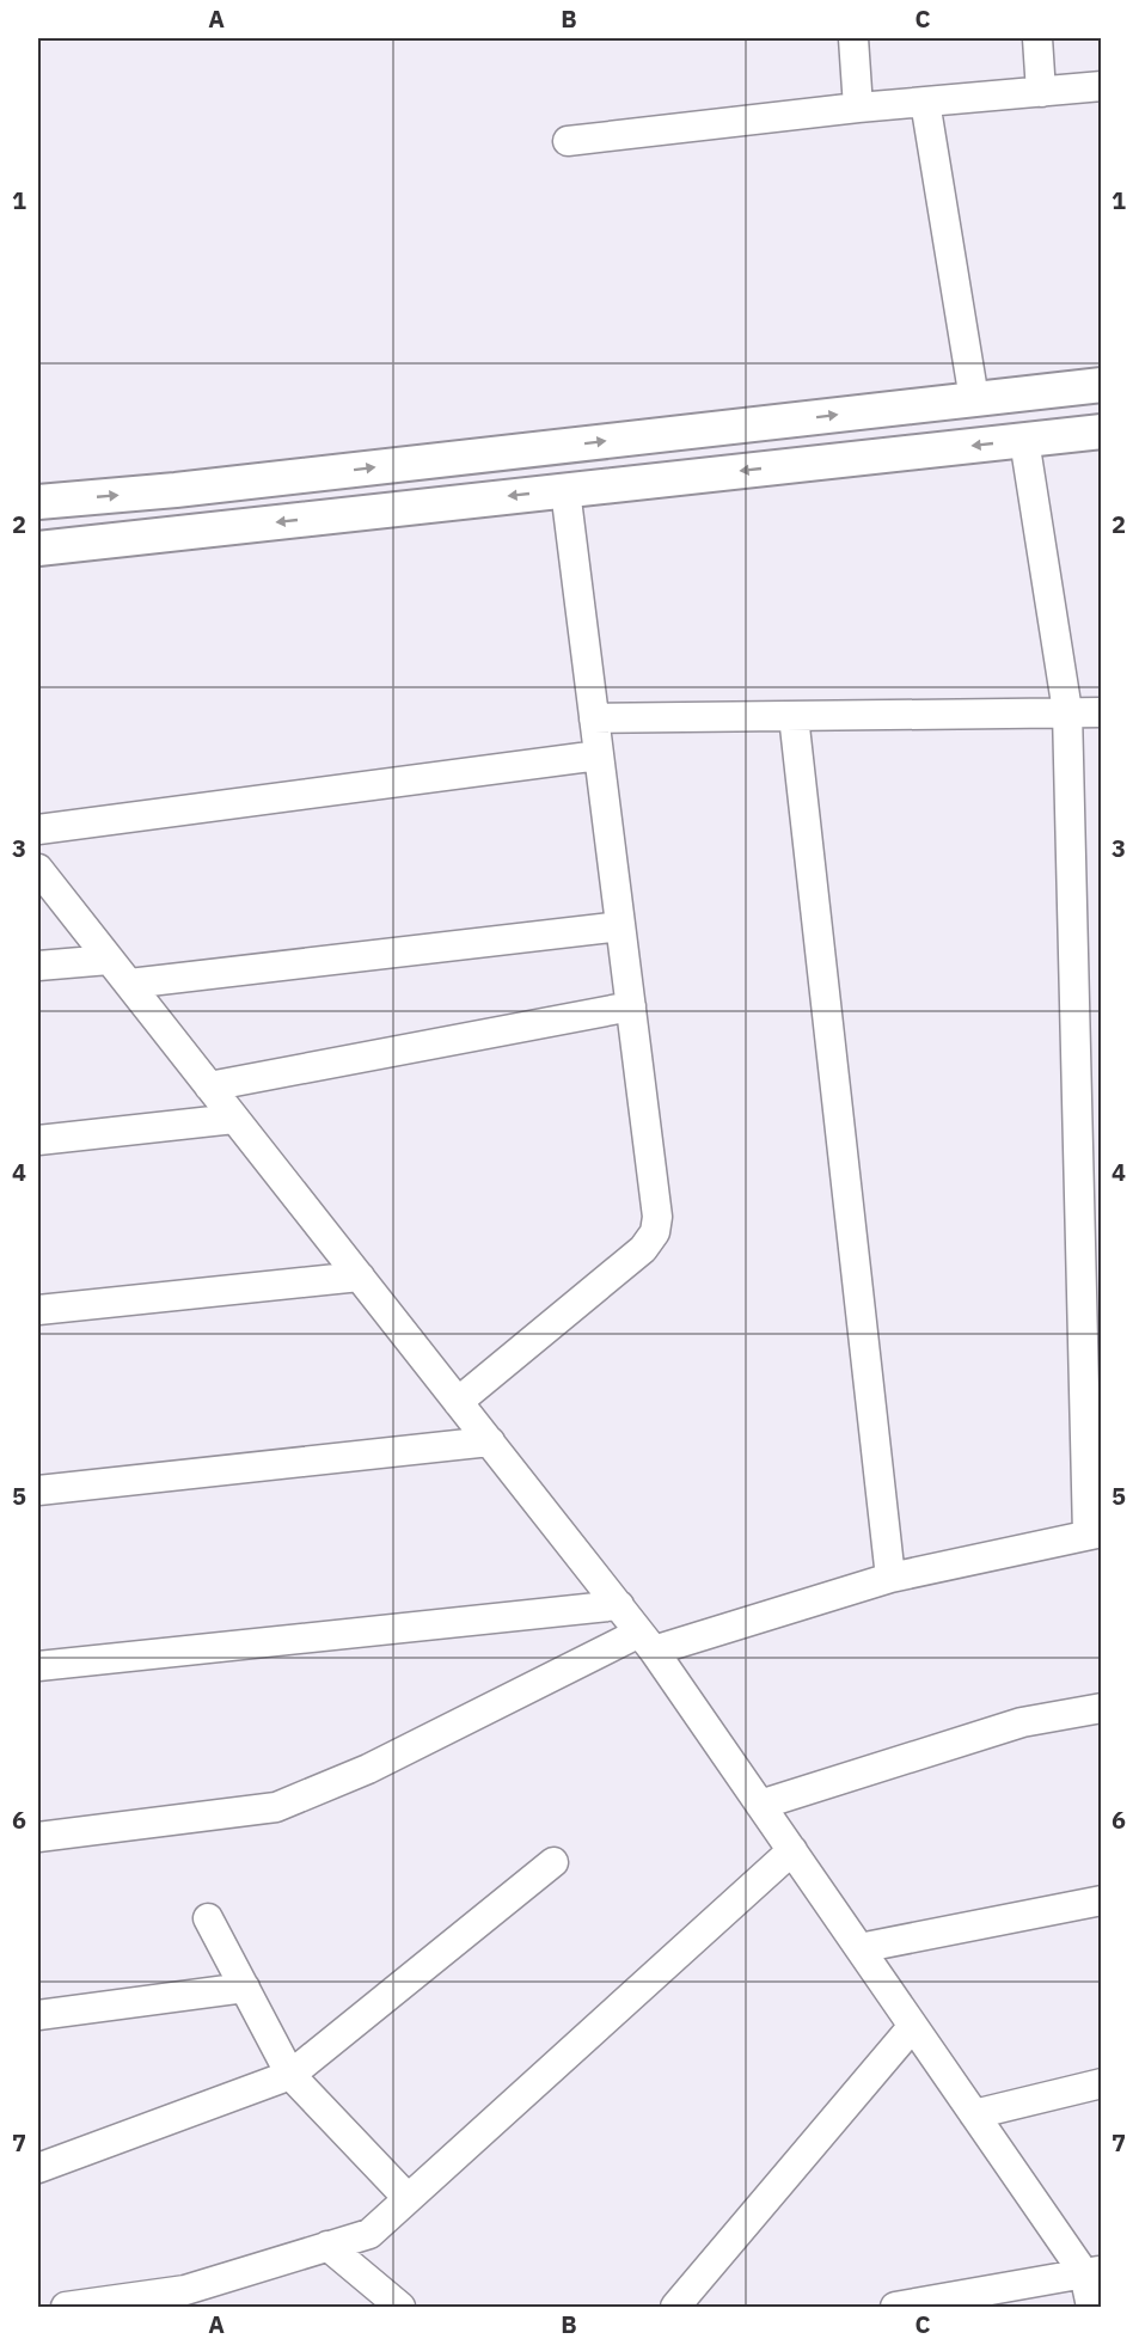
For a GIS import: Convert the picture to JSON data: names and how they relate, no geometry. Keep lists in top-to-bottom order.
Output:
{
  "grid": {
    "columns": ["A", "B", "C"],
    "rows": [
      "1",
      "2",
      "3",
      "4",
      "5",
      "6",
      "7"
    ]
  }
}
